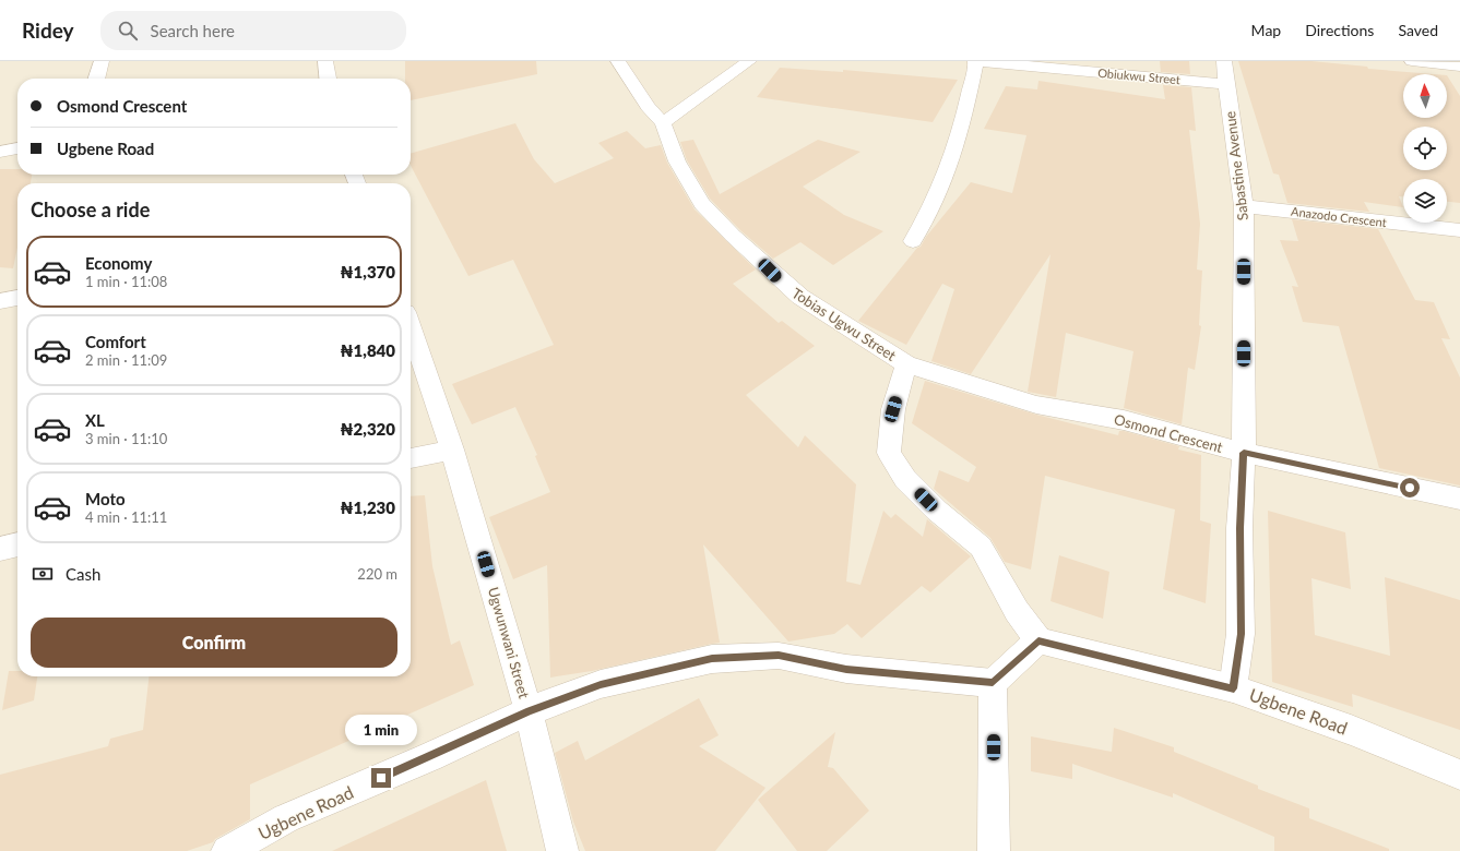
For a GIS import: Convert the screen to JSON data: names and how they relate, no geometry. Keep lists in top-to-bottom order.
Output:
{
  "streets": {
    "street": [
      "Obiukwu Street",
      "Sabastine Avenue",
      "Anazodo Crescent",
      "Tobias Ugwu Street",
      "Osmond Crescent",
      "Ugwunwani Street",
      "Ugbene Road"
    ]
  },
  "crossings": [
    ["Obiukwu Street", "Sabastine Avenue"],
    ["Sabastine Avenue", "Anazodo Crescent"],
    ["Sabastine Avenue", "Osmond Crescent"],
    ["Sabastine Avenue", "Ugbene Road"],
    ["Tobias Ugwu Street", "Osmond Crescent"],
    ["Tobias Ugwu Street", "Ugbene Road"],
    ["Ugwunwani Street", "Ugbene Road"]
  ],
  "north": "top",
  "page": {
    "header": "Ridey",
    "search": "Search here",
    "nav": ["Map", "Directions", "Saved"],
    "banner": ["Osmond Crescent", "Ugbene Road"],
    "heading": "Choose a ride",
    "list": [
      {
        "name": "Economy",
        "note": "1 min · 11:08",
        "value": "₦1,370"
      },
      {
        "name": "Comfort",
        "note": "2 min · 11:09",
        "value": "₦1,840"
      },
      {
        "name": "XL",
        "note": "3 min · 11:10",
        "value": "₦2,320"
      },
      {
        "name": "Moto",
        "note": "4 min · 11:11",
        "value": "₦1,230"
      }
    ],
    "pay": ["Cash", "220 m"],
    "buttons": "Confirm",
    "bubble": "1 min"
  }
}
